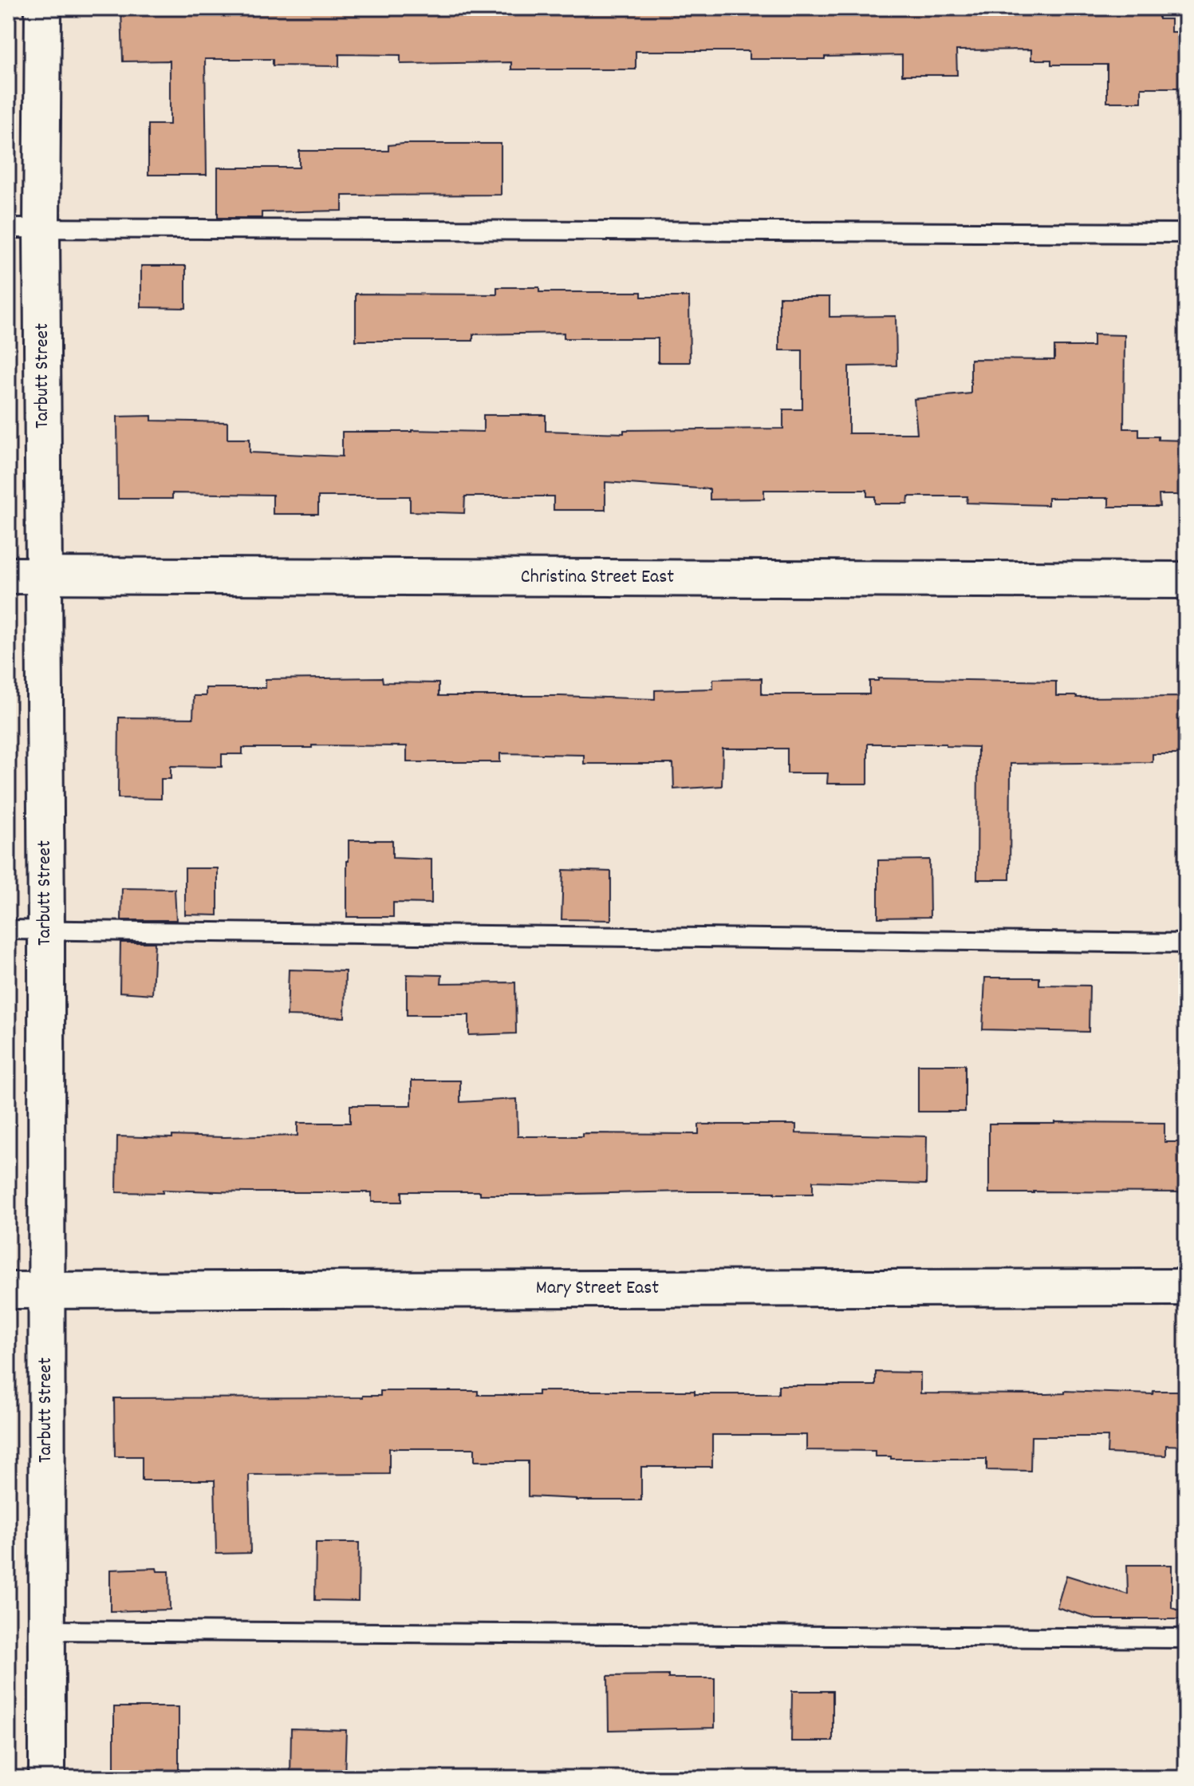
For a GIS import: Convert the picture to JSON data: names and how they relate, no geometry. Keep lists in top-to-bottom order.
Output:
{
  "streets": {
    "street": ["Tarbutt Street", "Christina Street East", "Mary Street East"]
  },
  "crossings": [
    ["Tarbutt Street", "Christina Street East"],
    ["Tarbutt Street", "Mary Street East"]
  ]
}
